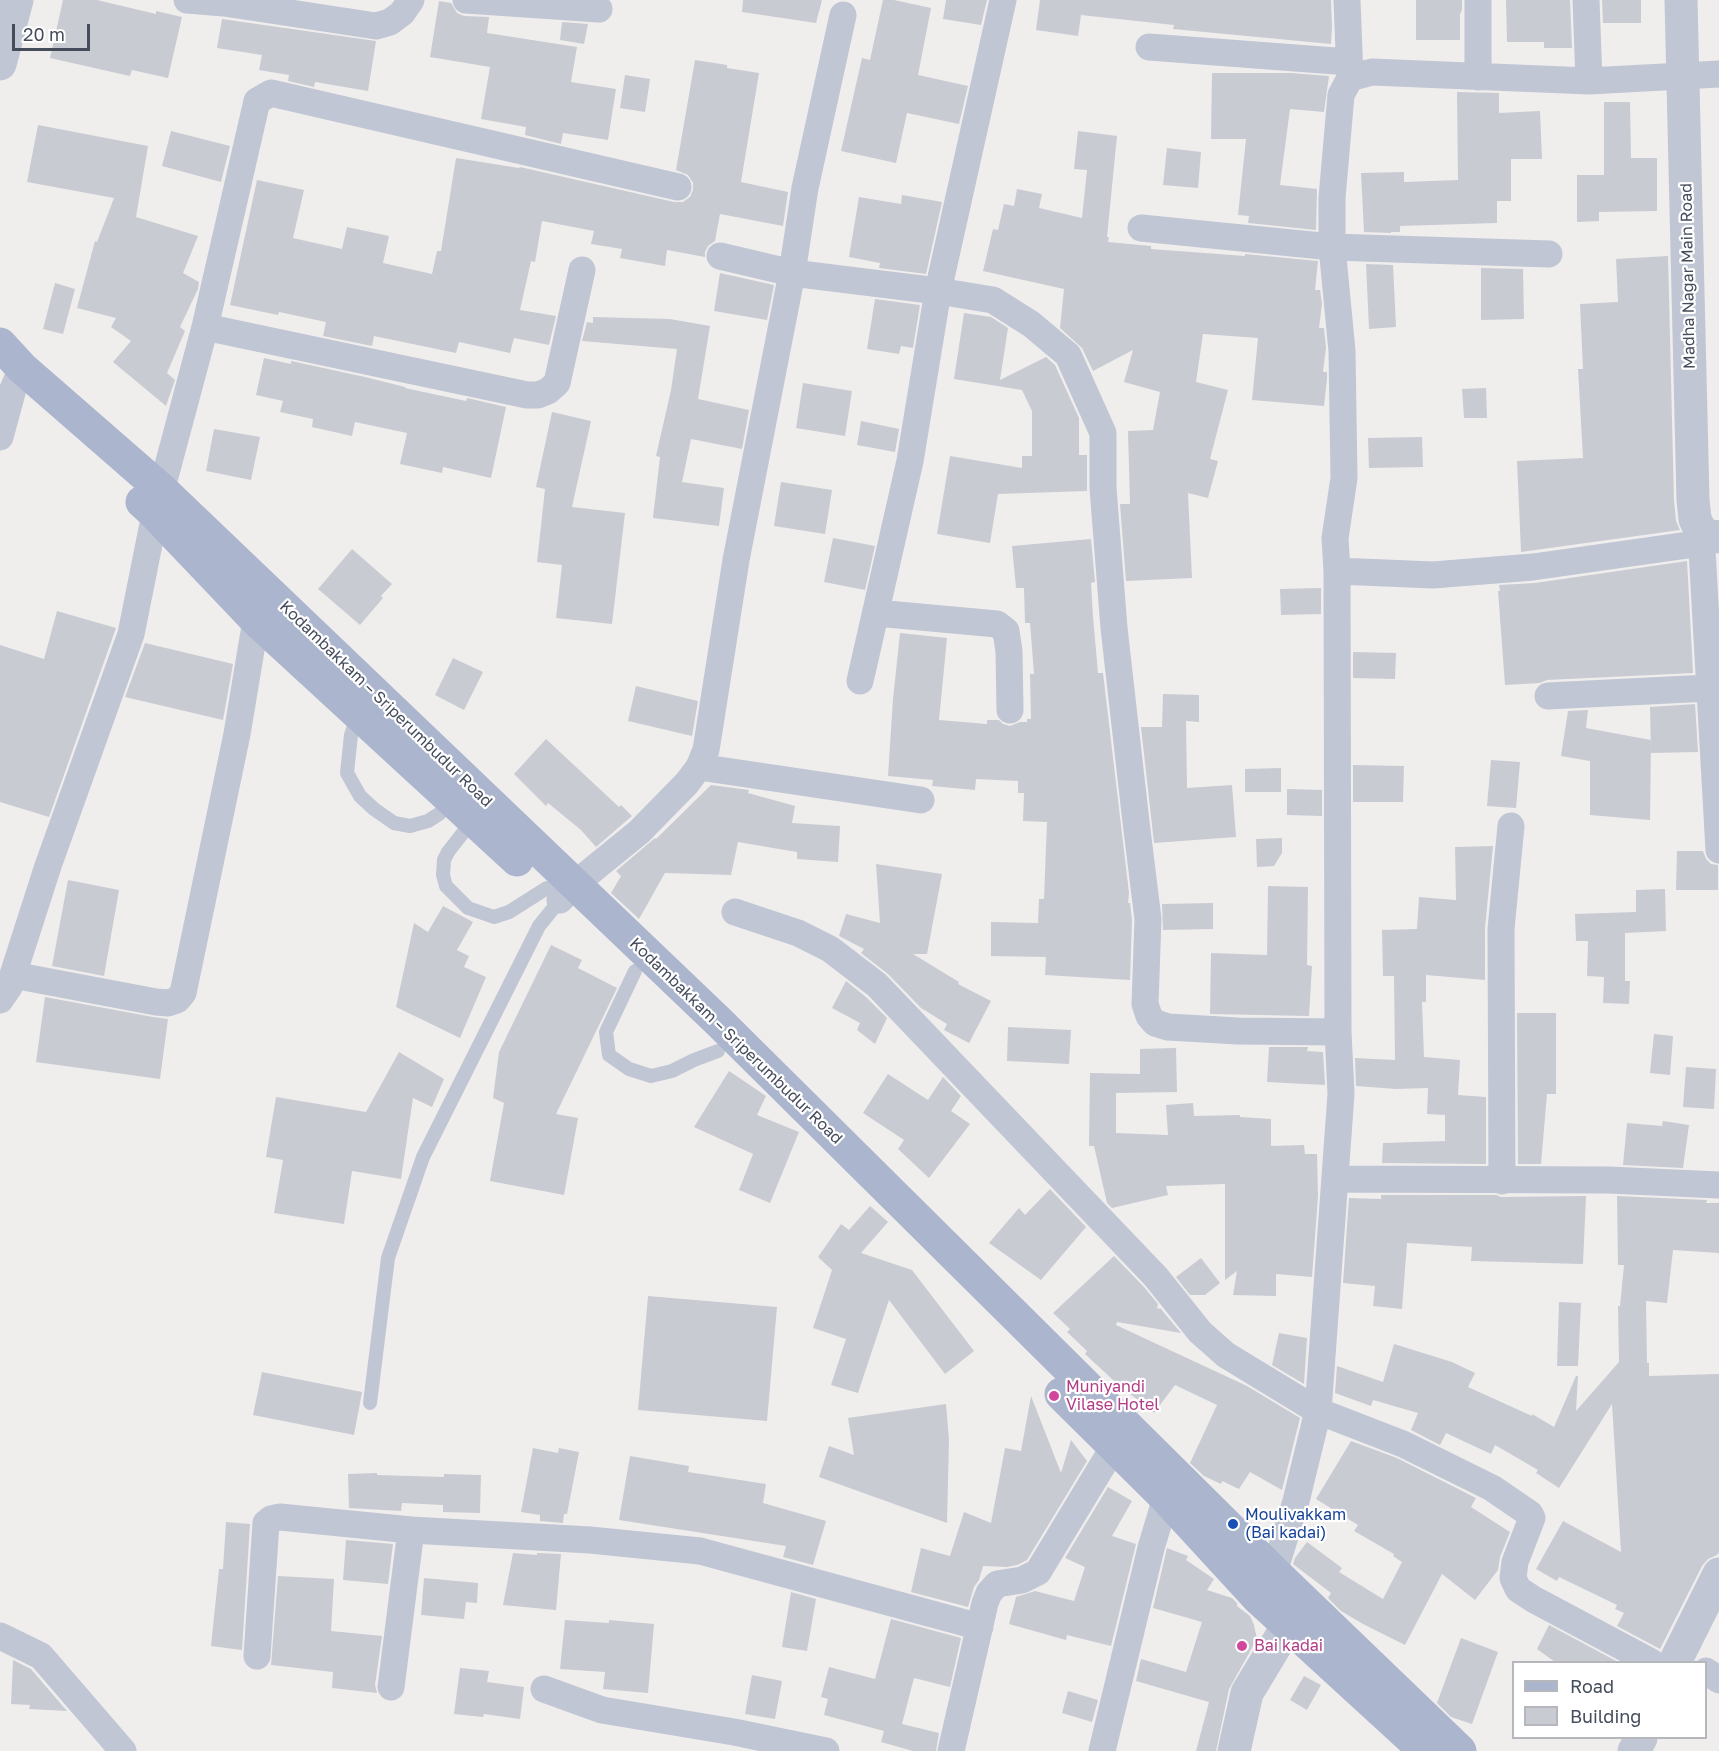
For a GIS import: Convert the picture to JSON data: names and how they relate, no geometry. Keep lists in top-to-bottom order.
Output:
{
  "streets": {
    "main road": ["Kodambakkam – Sriperumbudur Road"],
    "street": ["Madha Nagar Main Road"]
  },
  "places": ["Muniyandi Vilase Hotel", "Moulivakkam (Bai kadai)", "Bai kadai"],
  "legend": ["Road", "Building"],
  "scale_bar": "20 m"
}
